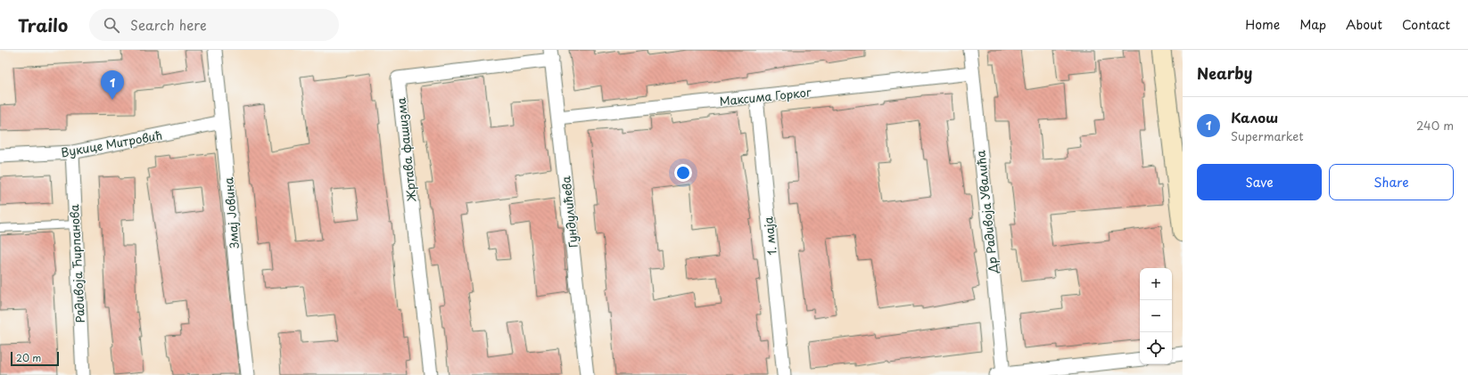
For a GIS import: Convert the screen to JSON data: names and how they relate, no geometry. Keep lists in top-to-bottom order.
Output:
{
  "streets": {
    "street": [
      "Максима Горког",
      "Вукице Митровић",
      "Жртава фашизма",
      "Гундулићева",
      "Др Радивоја Увалића",
      "Змај Јовина",
      "1. маја",
      "Радивоја Ћирпанова"
    ]
  },
  "crossings": [
    ["Максима Горког", "Гундулићева"],
    ["Максима Горког", "Др Радивоја Увалића"],
    ["Максима Горког", "1. маја"],
    ["Вукице Митровић", "Змај Јовина"],
    ["Вукице Митровић", "Радивоја Ћирпанова"],
    ["Жртава фашизма", "Гундулићева"]
  ],
  "scale_bar": "20 m",
  "page": {
    "header": "Trailo",
    "search": "Search here",
    "nav": [
      "Home",
      "Map",
      "About",
      "Contact"
    ],
    "heading": "Nearby",
    "pins": "1",
    "list": [
      {
        "mark": "1",
        "name": "Калош",
        "note": "Supermarket",
        "value": "240 m"
      }
    ],
    "buttons": ["Save", "Share"],
    "map_buttons": ["+", "−"],
    "scale": "20 m"
  }
}
